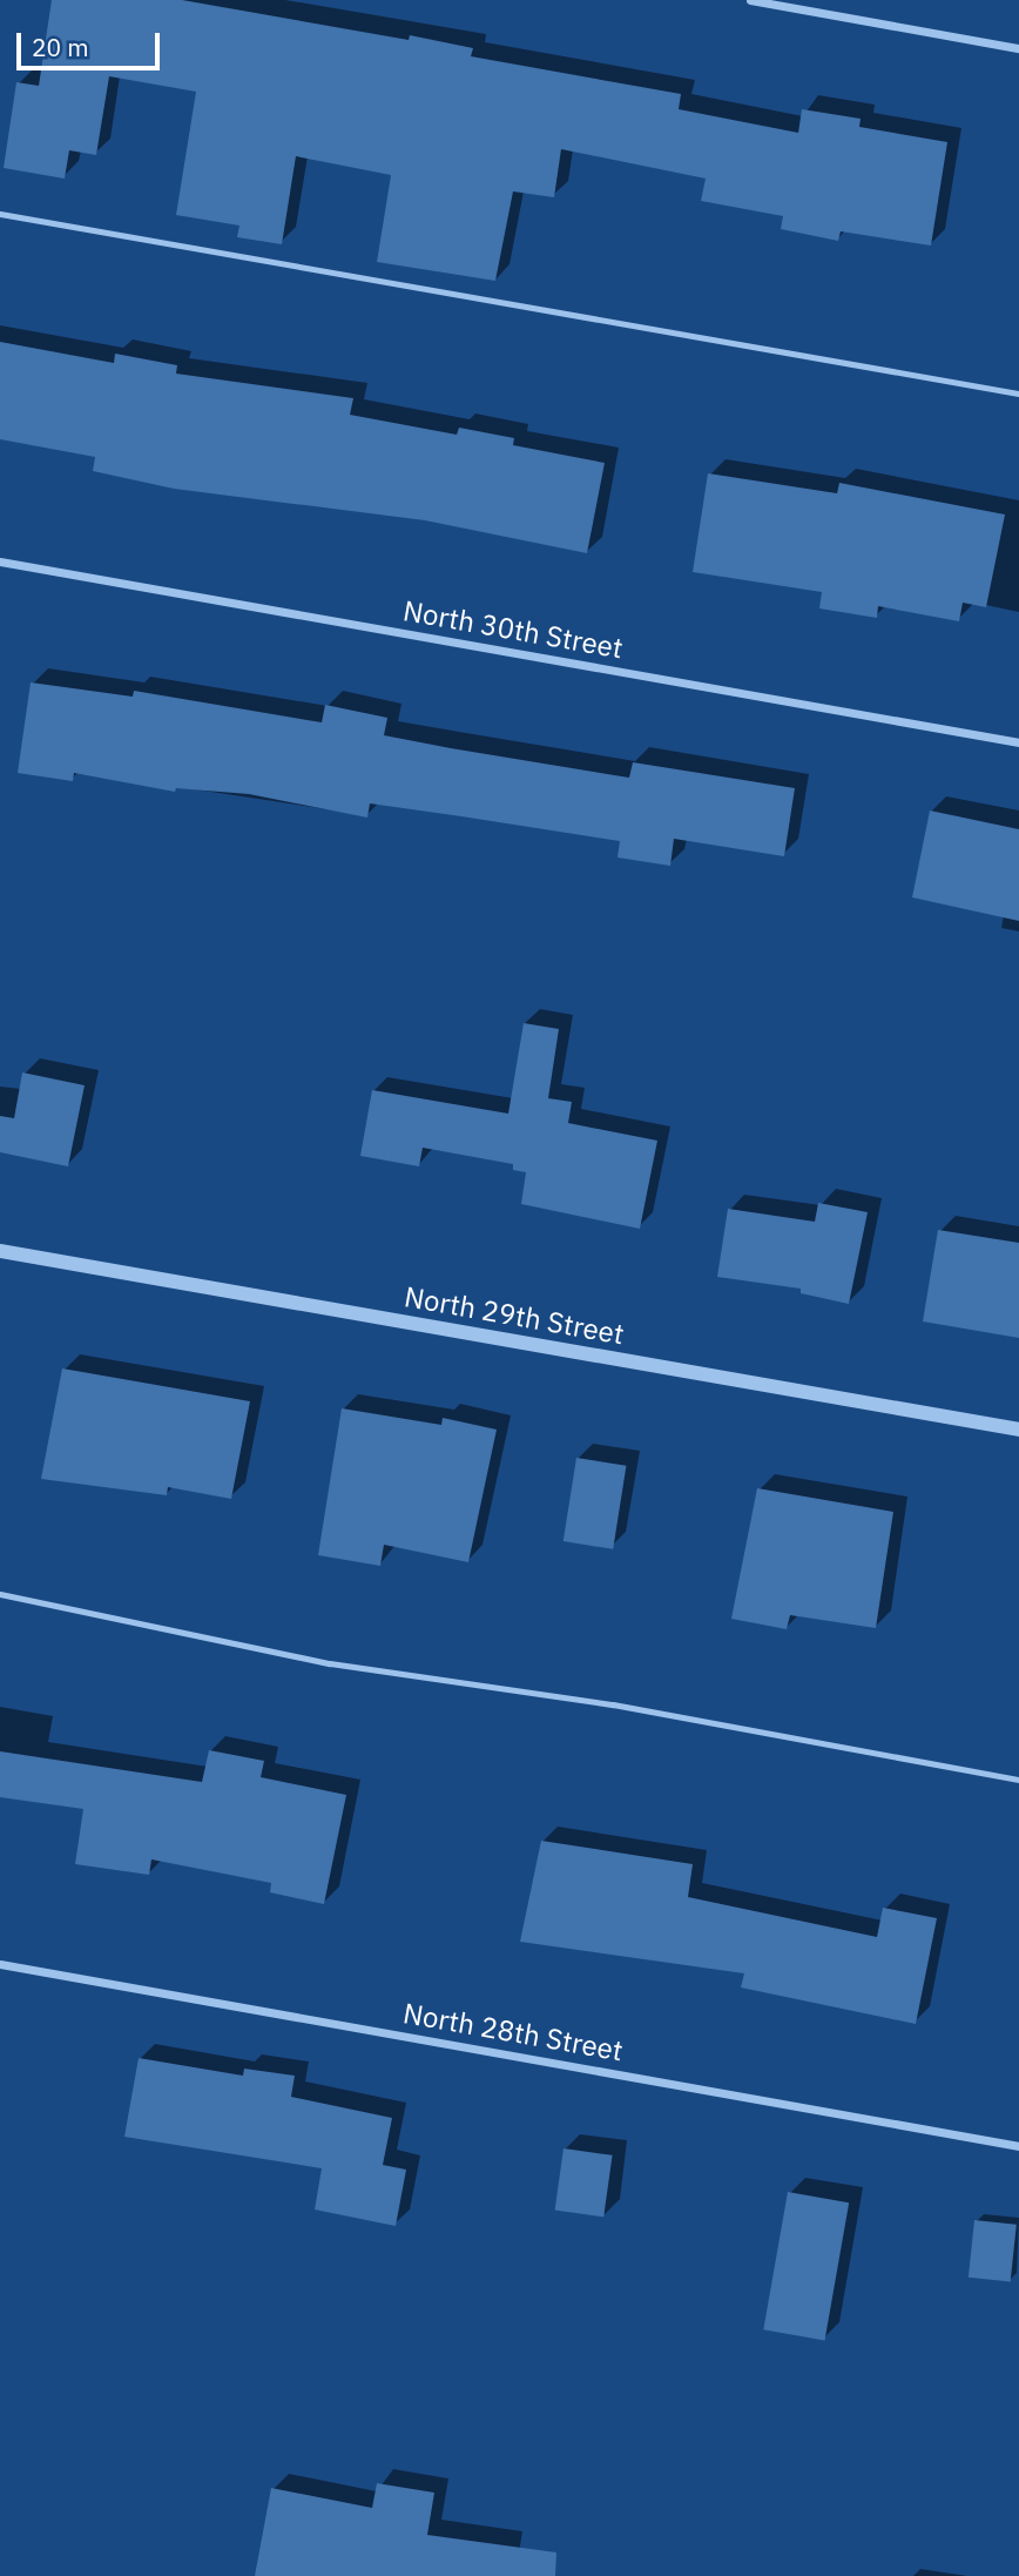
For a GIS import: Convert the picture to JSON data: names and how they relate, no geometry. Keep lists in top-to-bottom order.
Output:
{
  "streets": {
    "street": ["North 30th Street", "North 29th Street", "North 28th Street"]
  },
  "scale_bar": "20 m"
}
